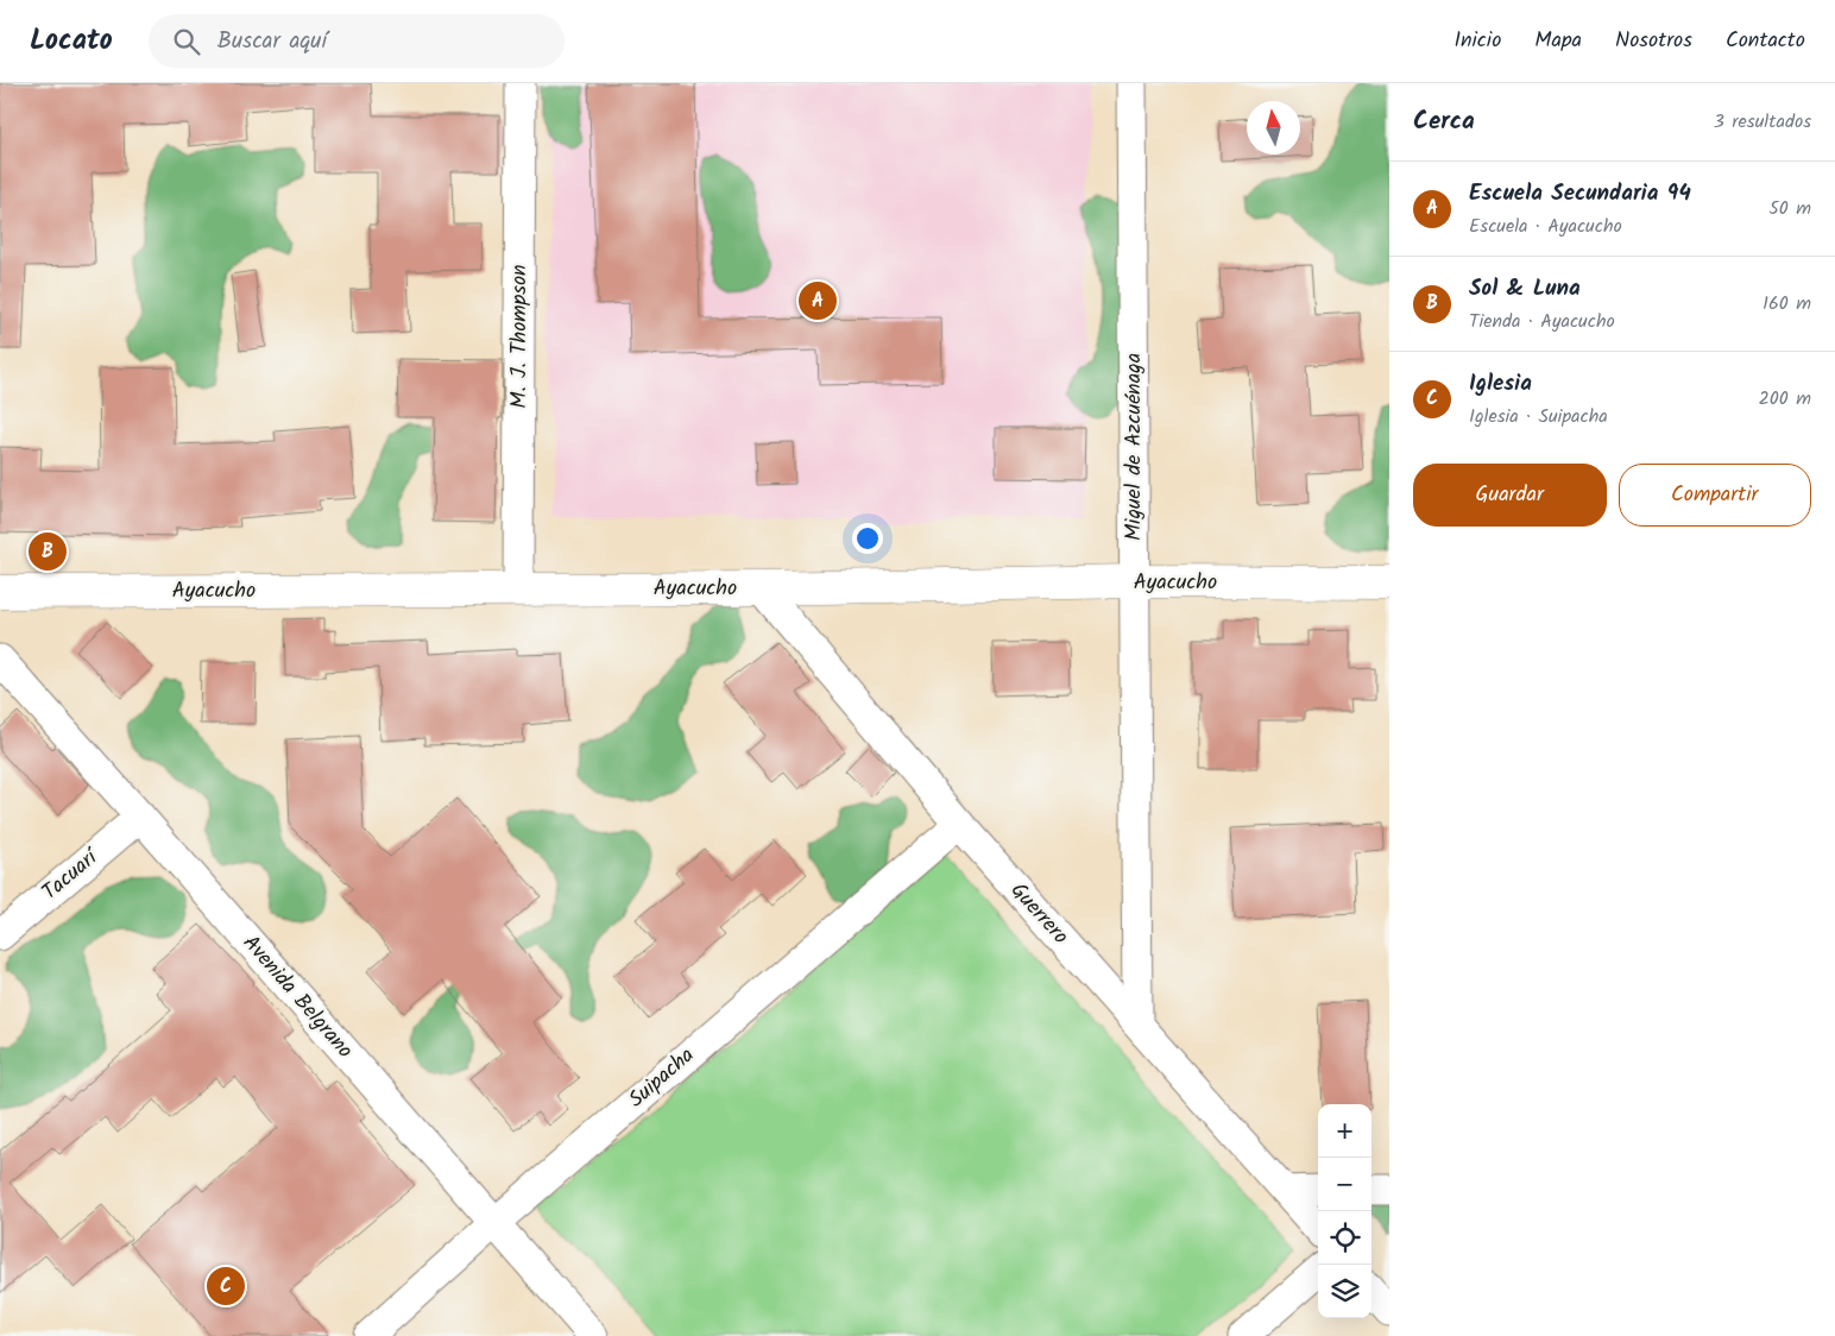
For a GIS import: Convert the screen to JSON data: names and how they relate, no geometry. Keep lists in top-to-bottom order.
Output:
{
  "streets": {
    "street": [
      "M. J. Thompson",
      "Miguel de Azcuénaga",
      "Ayacucho",
      "Tacuarí",
      "Guerrero",
      "Avenida Belgrano",
      "Suipacha"
    ]
  },
  "crossings": [
    ["M. J. Thompson", "Ayacucho"],
    ["Miguel de Azcuénaga", "Ayacucho"],
    ["Miguel de Azcuénaga", "Guerrero"],
    ["Ayacucho", "Guerrero"],
    ["Tacuarí", "Avenida Belgrano"],
    ["Guerrero", "Suipacha"],
    ["Avenida Belgrano", "Suipacha"]
  ],
  "north": "top",
  "page": {
    "header": "Locato",
    "search": "Buscar aquí",
    "nav": [
      "Inicio",
      "Mapa",
      "Nosotros",
      "Contacto"
    ],
    "heading": ["Cerca", "3 resultados"],
    "list": [
      {
        "mark": "A",
        "name": "Escuela Secundaria 94",
        "note": "Escuela · Ayacucho",
        "value": "50 m"
      },
      {
        "mark": "B",
        "name": "Sol & Luna",
        "note": "Tienda · Ayacucho",
        "value": "160 m"
      },
      {
        "mark": "C",
        "name": "Iglesia",
        "note": "Iglesia · Suipacha",
        "value": "200 m"
      }
    ],
    "pins": ["A", "B", "C"],
    "buttons": ["Guardar", "Compartir"],
    "map_buttons": ["+", "−"]
  }
}
